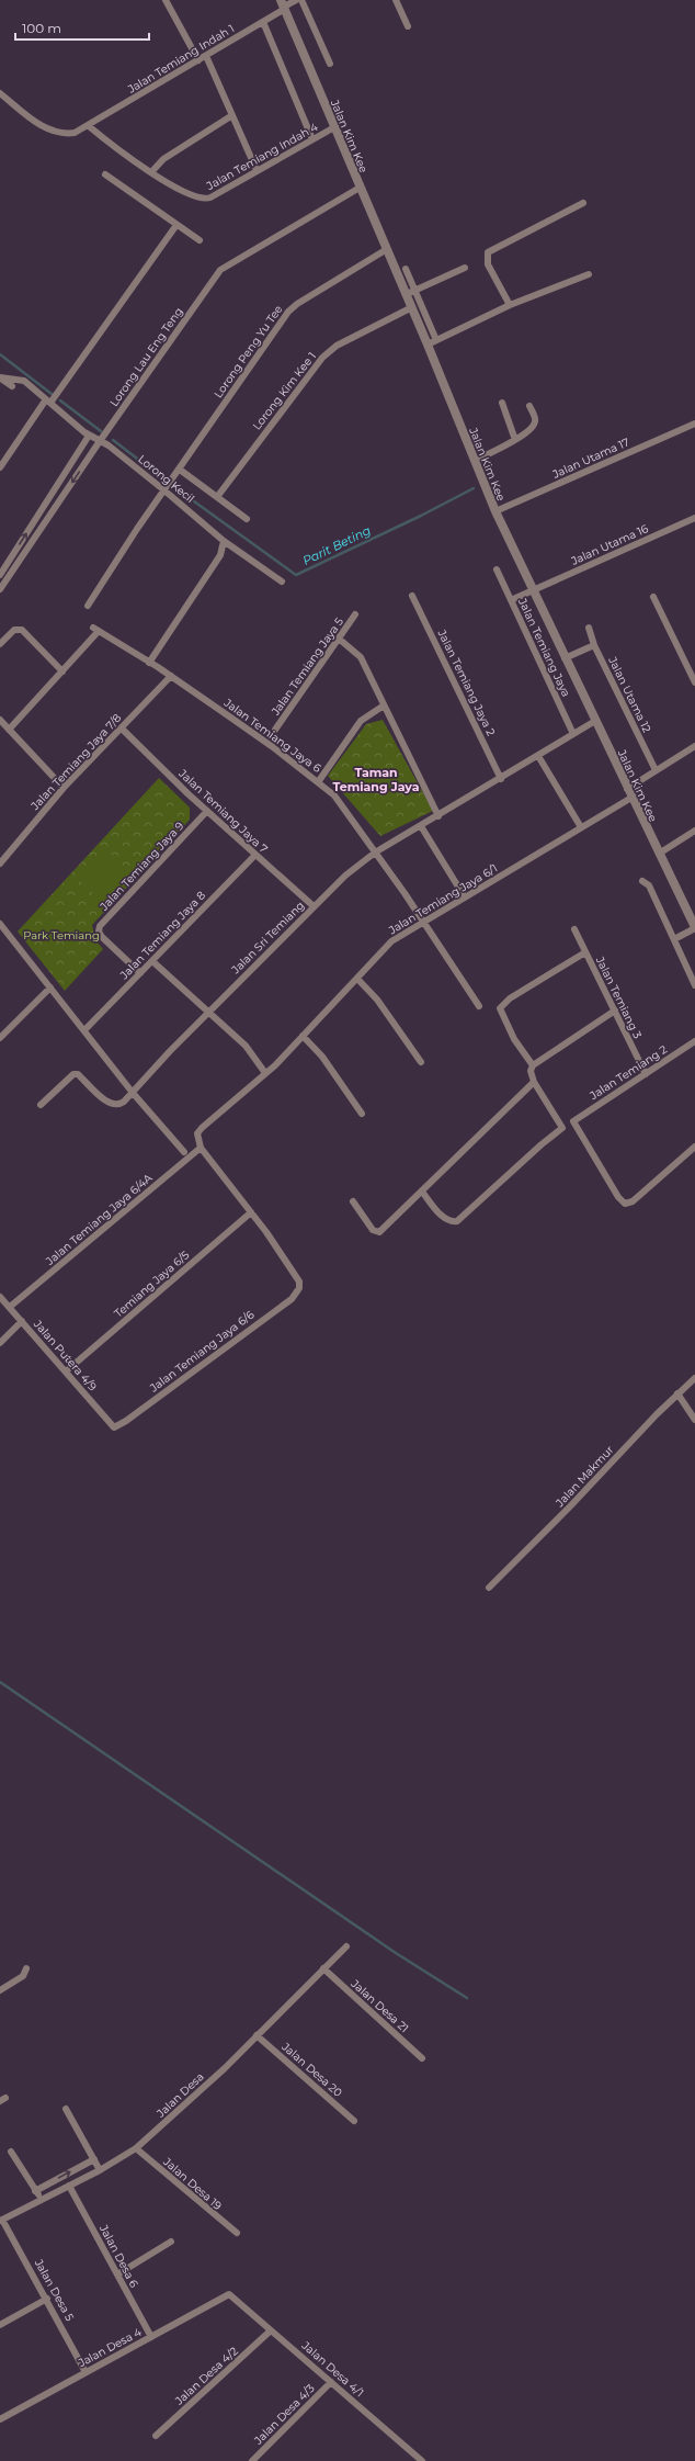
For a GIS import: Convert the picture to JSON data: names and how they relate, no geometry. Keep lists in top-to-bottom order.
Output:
{
  "streets": {
    "street": [
      "Jalan Temiang Indah 1",
      "Jalan Kim Kee",
      "Jalan Temiang Indah 4",
      "Lorong Peng Yu Tee",
      "Lorong Lau Eng Teng",
      "Lorong Kim Kee 1",
      "Jalan Utama 17",
      "Lorong Kecil",
      "Jalan Utama 16",
      "Jalan Temiang Jaya",
      "Jalan Temiang Jaya 5",
      "Jalan Temiang Jaya 2",
      "Jalan Utama 12",
      "Jalan Temiang Jaya 6",
      "Jalan Temiang Jaya 7/8",
      "Jalan Temiang Jaya 7",
      "Jalan Temiang Jaya 9",
      "Jalan Temiang Jaya 6/1",
      "Jalan Temiang Jaya 8",
      "Jalan Sri Temiang",
      "Jalan Temiang 3",
      "Jalan Temiang 2",
      "Jalan Temiang Jaya 6/4A",
      "Temiang Jaya 6/5",
      "Jalan Temiang Jaya 6/6",
      "Jalan Putera 4/9",
      "Jalan Makmur",
      "Jalan Desa 21",
      "Jalan Desa 20",
      "Jalan Desa",
      "Jalan Desa 19",
      "Jalan Desa 6",
      "Jalan Desa 5",
      "Jalan Desa 4",
      "Jalan Desa 4/1",
      "Jalan Desa 4/2",
      "Jalan Desa 4/3"
    ]
  },
  "crossings": [
    ["Jalan Temiang Indah 1", "Jalan Kim Kee"],
    ["Jalan Temiang Indah 1", "Jalan Temiang Indah 4"],
    ["Jalan Kim Kee", "Jalan Temiang Indah 4"],
    ["Jalan Kim Kee", "Lorong Peng Yu Tee"],
    ["Jalan Kim Kee", "Lorong Lau Eng Teng"],
    ["Jalan Kim Kee", "Lorong Kim Kee 1"],
    ["Jalan Kim Kee", "Jalan Utama 17"],
    ["Jalan Kim Kee", "Jalan Utama 16"],
    ["Jalan Kim Kee", "Jalan Temiang Jaya 6/1"],
    ["Jalan Kim Kee", "Jalan Sri Temiang"],
    ["Lorong Peng Yu Tee", "Lorong Kecil"],
    ["Lorong Lau Eng Teng", "Lorong Kecil"],
    ["Jalan Utama 16", "Jalan Temiang Jaya"],
    ["Jalan Temiang Jaya", "Jalan Sri Temiang"],
    ["Jalan Temiang Jaya 2", "Jalan Sri Temiang"],
    ["Jalan Utama 12", "Jalan Temiang Jaya 6/1"],
    ["Jalan Temiang Jaya 6", "Jalan Temiang Jaya 7/8"],
    ["Jalan Temiang Jaya 6", "Jalan Temiang Jaya 6/1"],
    ["Jalan Temiang Jaya 6", "Jalan Sri Temiang"],
    ["Jalan Temiang Jaya 7/8", "Jalan Temiang Jaya 7"],
    ["Jalan Temiang Jaya 7", "Jalan Temiang Jaya 9"],
    ["Jalan Temiang Jaya 7", "Jalan Temiang Jaya 8"],
    ["Jalan Temiang Jaya 7", "Jalan Sri Temiang"],
    ["Jalan Temiang Jaya 9", "Jalan Temiang Jaya 8"],
    ["Jalan Temiang Jaya 6/1", "Jalan Temiang Jaya 6/4A"],
    ["Jalan Temiang 3", "Jalan Temiang 2"],
    ["Jalan Temiang Jaya 6/4A", "Jalan Putera 4/9"],
    ["Temiang Jaya 6/5", "Jalan Temiang Jaya 6/6"],
    ["Temiang Jaya 6/5", "Jalan Putera 4/9"],
    ["Jalan Temiang Jaya 6/6", "Jalan Putera 4/9"],
    ["Jalan Desa 21", "Jalan Desa"],
    ["Jalan Desa 20", "Jalan Desa"],
    ["Jalan Desa", "Jalan Desa 19"],
    ["Jalan Desa", "Jalan Desa 6"],
    ["Jalan Desa", "Jalan Desa 5"],
    ["Jalan Desa 6", "Jalan Desa 4"],
    ["Jalan Desa 5", "Jalan Desa 4"],
    ["Jalan Desa 4", "Jalan Desa 4/1"],
    ["Jalan Desa 4/1", "Jalan Desa 4/2"],
    ["Jalan Desa 4/1", "Jalan Desa 4/3"]
  ],
  "districts": ["Taman Temiang Jaya"],
  "water": ["Parit Beting"],
  "parks": ["Park Temiang"],
  "scale_bar": "100 m"
}
